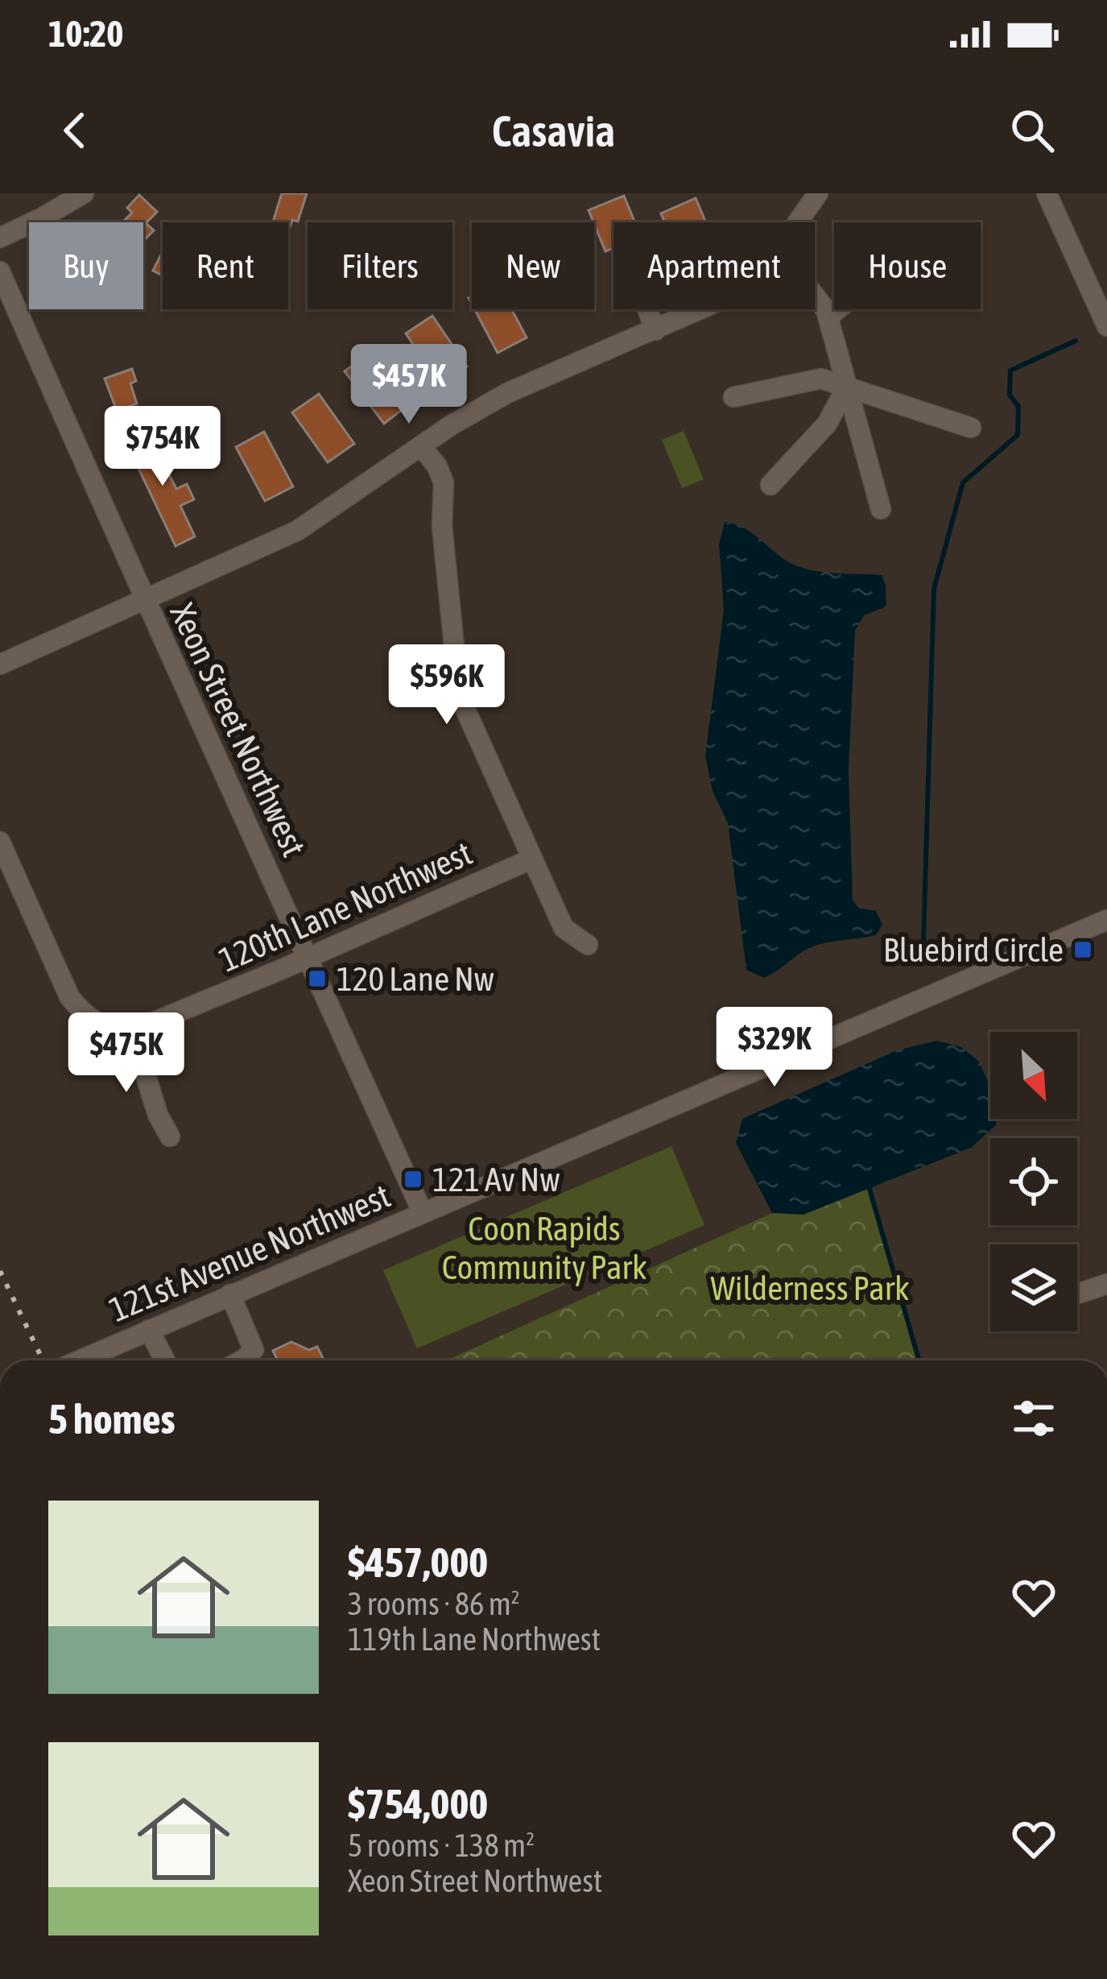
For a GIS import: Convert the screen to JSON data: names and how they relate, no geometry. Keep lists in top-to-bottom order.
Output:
{
  "streets": {
    "street": ["Xeon Street Northwest", "120th Lane Northwest", "121st Avenue Northwest"]
  },
  "crossings": [
    ["Xeon Street Northwest", "120th Lane Northwest"],
    ["Xeon Street Northwest", "121st Avenue Northwest"]
  ],
  "parks": ["Coon Rapids Community Park", "Wilderness Park"],
  "places": {
    "transit": ["Bluebird Circle", "120 Lane Nw", "121 Av Nw"]
  },
  "north": "bottom right",
  "page": {
    "status": "10:20",
    "header": "Casavia",
    "chip": [
      "Buy",
      "Rent",
      "Filters",
      "New",
      "Apartment",
      "House"
    ],
    "price": [
      "$457K",
      "$754K",
      "$596K",
      "$329K",
      "$475K"
    ],
    "heading": "5 homes",
    "list": [
      {
        "name": "$457,000",
        "note": "3 rooms · 86 m² · 119th Lane Northwest"
      },
      {
        "name": "$754,000",
        "note": "5 rooms · 138 m² · Xeon Street Northwest"
      }
    ]
  }
}
